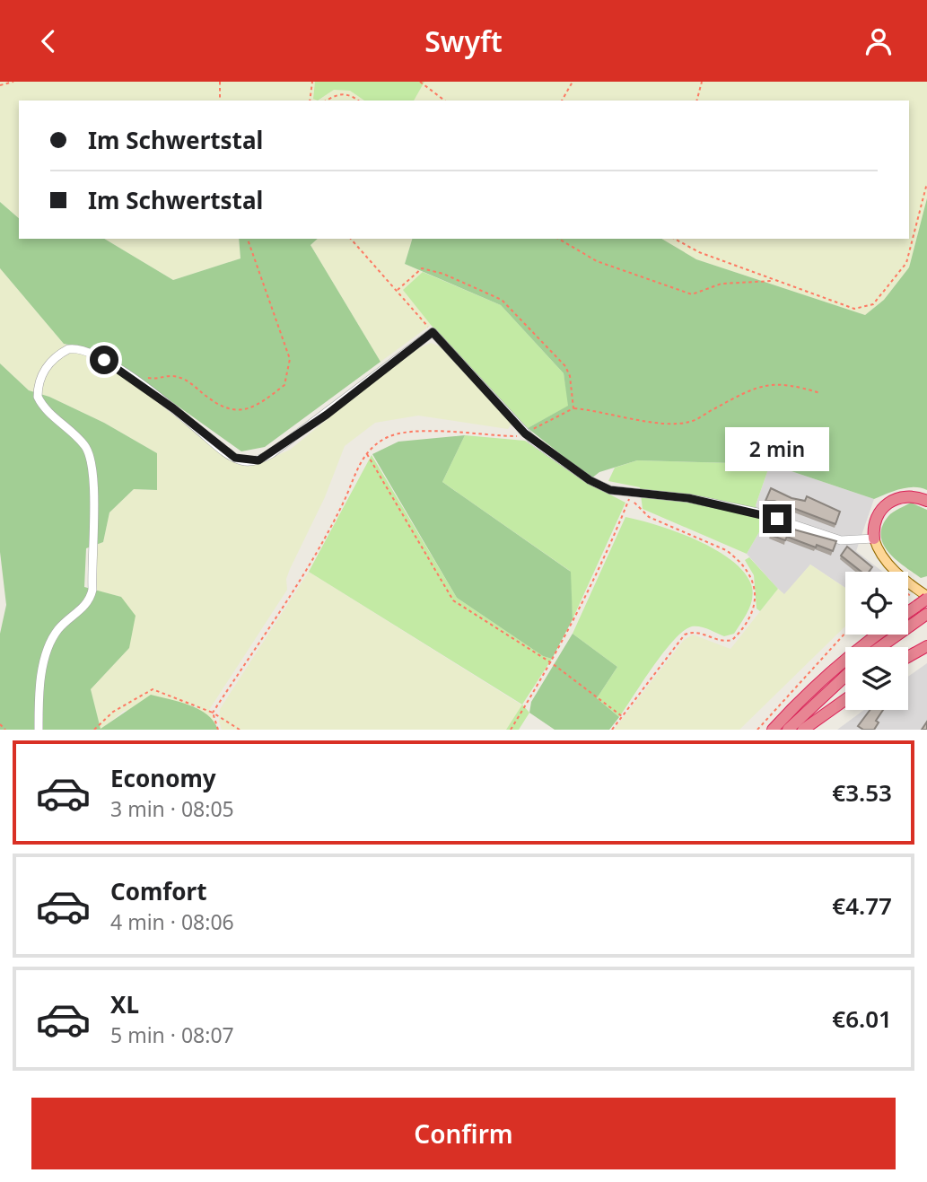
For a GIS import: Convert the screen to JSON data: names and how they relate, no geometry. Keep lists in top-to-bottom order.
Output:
{
  "page": {
    "header": "Swyft",
    "banner": ["Im Schwertstal", "Im Schwertstal"],
    "bubble": "2 min",
    "list": [
      {
        "name": "Economy",
        "note": "3 min · 08:05",
        "value": "€3.53"
      },
      {
        "name": "Comfort",
        "note": "4 min · 08:06",
        "value": "€4.77"
      },
      {
        "name": "XL",
        "note": "5 min · 08:07",
        "value": "€6.01"
      }
    ],
    "buttons": "Confirm"
  }
}
